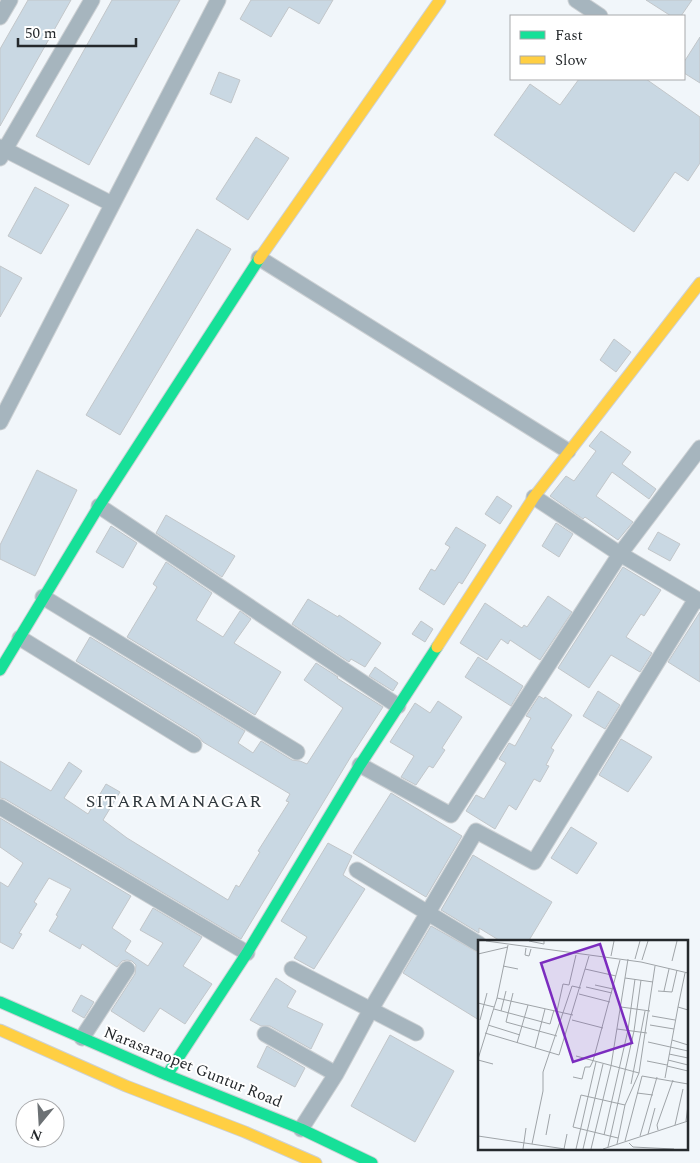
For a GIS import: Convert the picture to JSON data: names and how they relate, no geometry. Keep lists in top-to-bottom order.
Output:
{
  "streets": {
    "main road": ["Narasaraopet Guntur Road"]
  },
  "districts": ["SITARAMANAGAR"],
  "legend": ["Fast", "Slow"],
  "scale_bar": "50 m",
  "north": "bottom"
}
